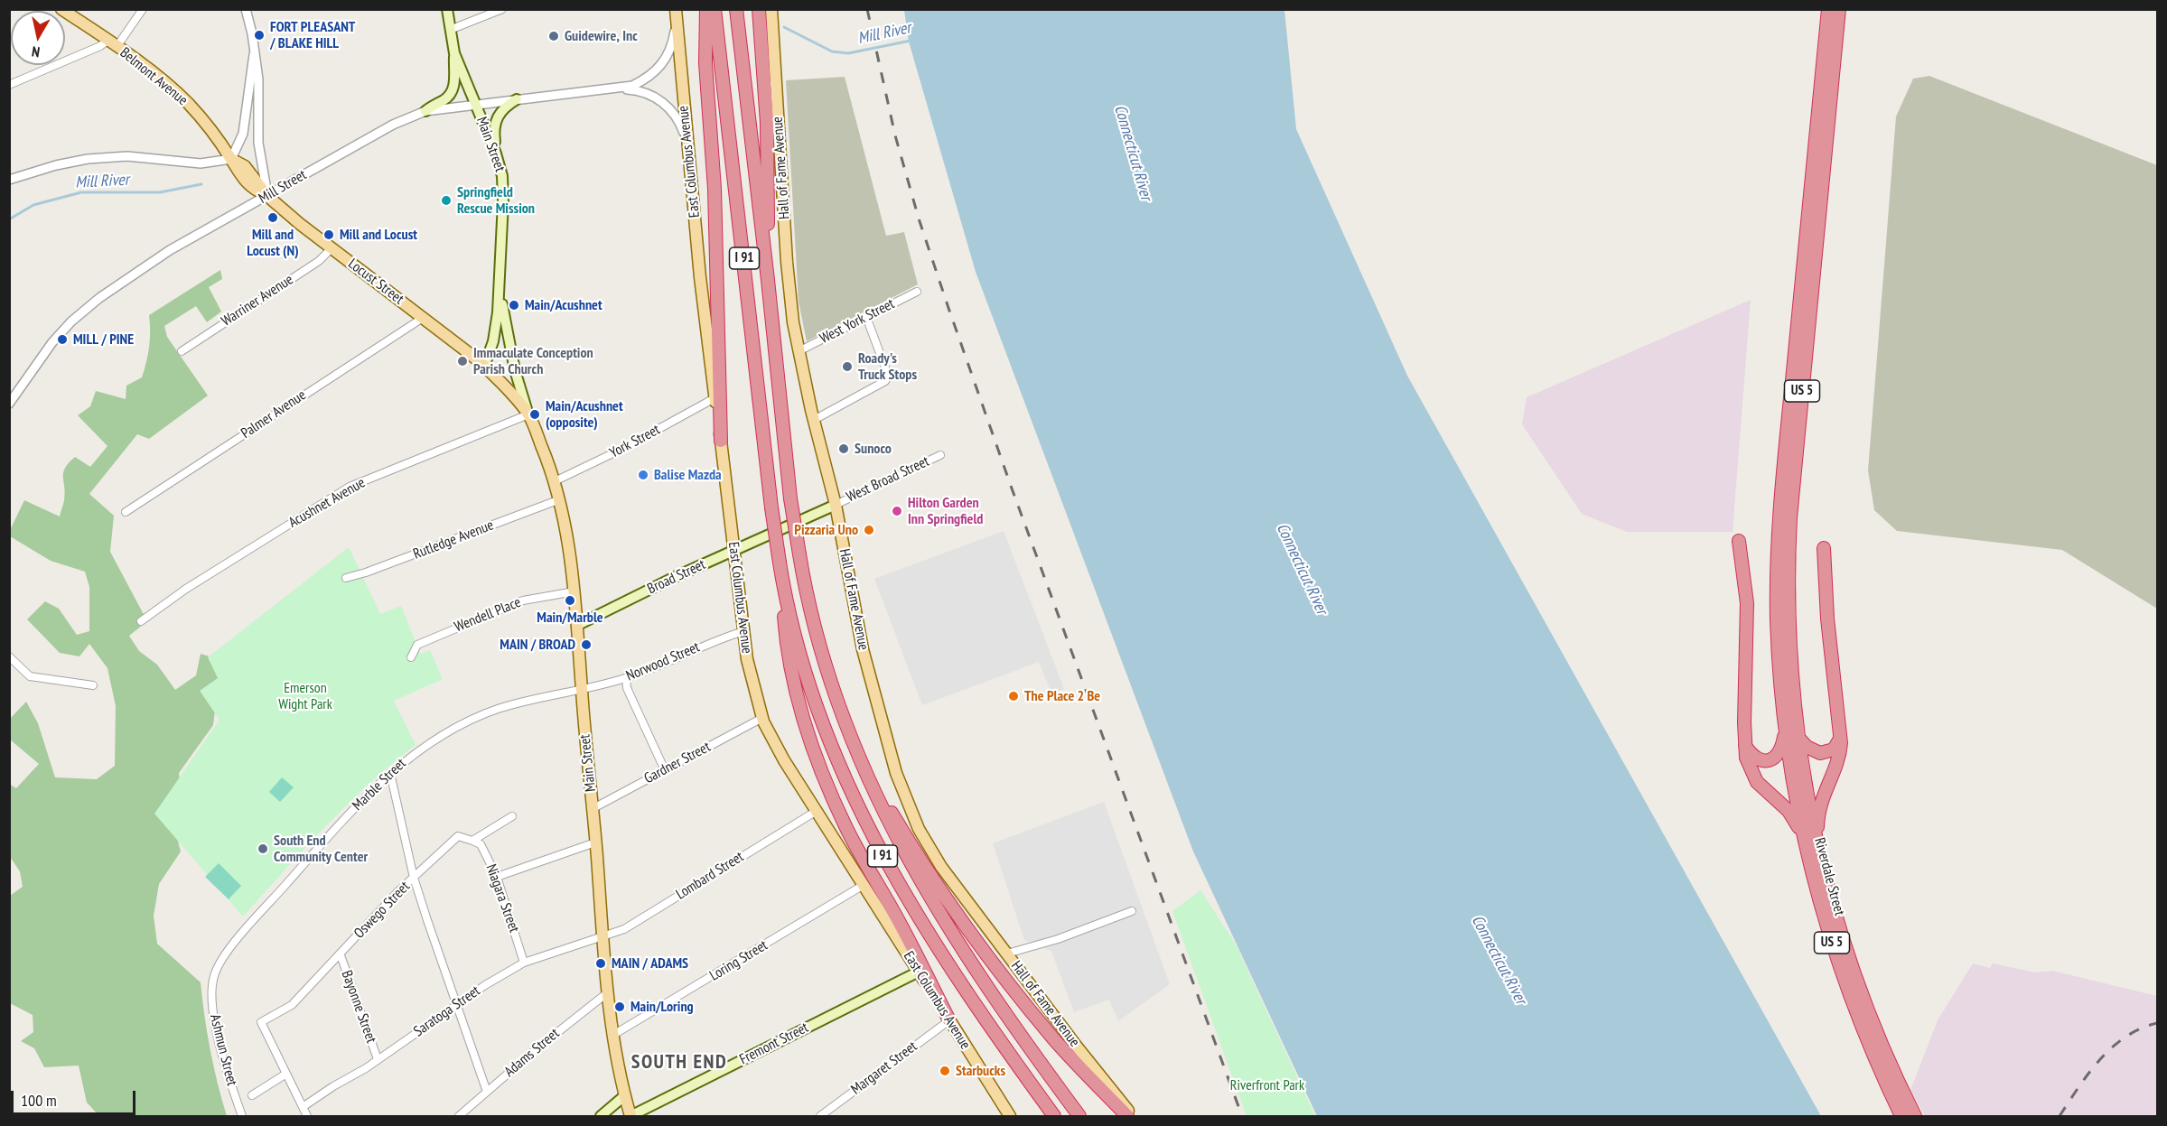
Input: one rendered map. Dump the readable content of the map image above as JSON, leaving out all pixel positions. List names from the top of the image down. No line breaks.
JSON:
{"streets":{"highway":["I 91","US 5","Riverdale Street"],"main road":["Belmont Avenue","Main Street","East Columbus Avenue","Hall of Fame Avenue","Locust Street","Broad Street","Fremont Street"],"street":["Mill Street","Warriner Avenue","West York Street","Palmer Avenue","York Street","West Broad Street","Acushnet Avenue","Rutledge Avenue","Wendell Place","Norwood Street","Gardner Street","Marble Street","Lombard Street","Niagara Street","Oswego Street","Loring Street","Bayonne Street","Saratoga Street","Ashmun Street","Adams Street","Margaret Street"]},"crossings":[["Belmont Avenue","Locust Street"],["Main Street","Mill Street"],["Main Street","Locust Street"],["Main Street","York Street"],["Main Street","Acushnet Avenue"],["Main Street","Rutledge Avenue"],["Main Street","Broad Street"],["Main Street","Wendell Place"],["Main Street","Norwood Street"],["Main Street","Gardner Street"],["Main Street","Marble Street"],["Main Street","Lombard Street"],["Main Street","Loring Street"],["Main Street","Saratoga Street"],["Main Street","Fremont Street"],["Main Street","Adams Street"],["East Columbus Avenue","Mill Street"],["East Columbus Avenue","York Street"],["East Columbus Avenue","Broad Street"],["East Columbus Avenue","Norwood Street"],["East Columbus Avenue","Gardner Street"],["East Columbus Avenue","Lombard Street"],["East Columbus Avenue","Loring Street"],["East Columbus Avenue","Fremont Street"],["East Columbus Avenue","Margaret Street"],["Hall of Fame Avenue","West York Street"],["Hall of Fame Avenue","West Broad Street"],["Hall of Fame Avenue","Broad Street"],["Mill Street","Locust Street"],["Locust Street","Warriner Avenue"],["Locust Street","Palmer Avenue"],["US 5","Riverdale Street"],["West Broad Street","Broad Street"],["Norwood Street","Marble Street"],["Marble Street","Ashmun Street"],["Lombard Street","Saratoga Street"],["Niagara Street","Oswego Street"],["Niagara Street","Saratoga Street"],["Oswego Street","Bayonne Street"],["Bayonne Street","Saratoga Street"]],"districts":["SOUTH END"],"water":["Mill River","Connecticut River"],"parks":["Emerson Wight Park","Riverfront Park"],"places":["FORT PLEASANT / BLAKE HILL","Guidewire, Inc","Springfield Rescue Mission","Mill and Locust (N)","Mill and Locust","Main/Acushnet","MILL / PINE","Immaculate Conception Parish Church","Roady's Truck Stops","Main/Acushnet (opposite)","Sunoco","Balise Mazda","Hilton Garden Inn Springfield","Pizzaria Uno","Main/Marble","MAIN / BROAD","The Place 2 Be","South End Community Center","MAIN / ADAMS","Main/Loring","Starbucks"],"scale_bar":"100 m","north":"bottom"}
